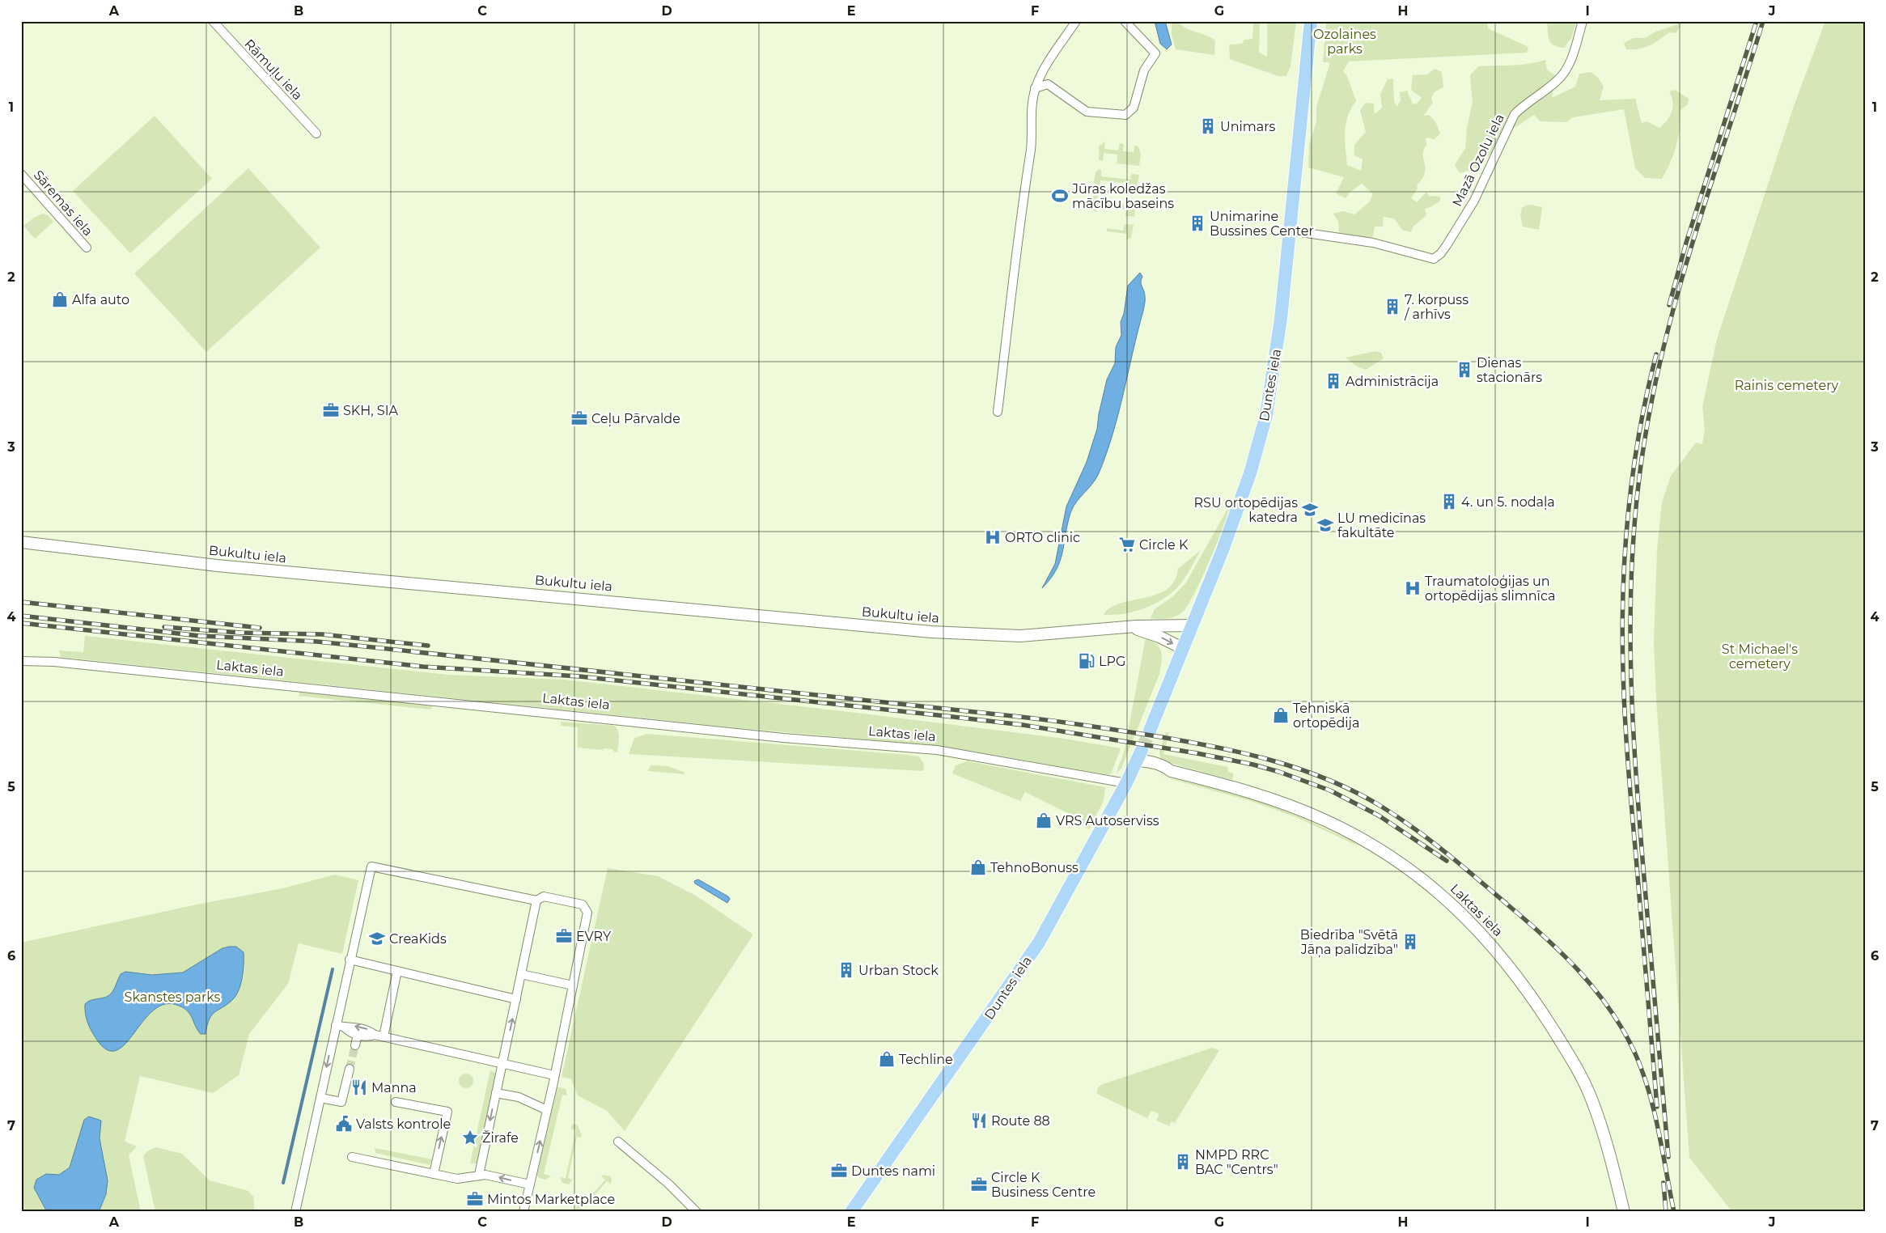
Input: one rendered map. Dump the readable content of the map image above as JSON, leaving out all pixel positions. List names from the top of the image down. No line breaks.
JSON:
{"streets":{"main road":["Duntes iela"],"street":["Rāmuļu iela","Mazā Ozolu iela","Sāremas iela","Bukultu iela","Laktas iela"]},"crossings":[["Mazā Ozolu iela","Duntes iela"],["Duntes iela","Bukultu iela"],["Duntes iela","Laktas iela"]],"parks":["Ozolaines parks","Rainis cemetery","St Michael's cemetery","Skanstes parks"],"places":{"building":["Unimars","Unimarine Bussines Center","7. korpuss / arhīvs","Dienas stacionārs","Administrācija","4. un 5. nodaļa","Biedrība \"Svētā Jāņa palīdzība\"","Urban Stock","NMPD RRC BAC \"Centrs\""],"sports":["Jūras koledžas mācību baseins"],"shop":["Alfa auto","Tehniskā ortopēdija","VRS Autoserviss","TehnoBonuss","Techline"],"office":["SKH, SIA","Ceļu Pārvalde","EVRY","Duntes nami","Circle K Business Centre","Mintos Marketplace"],"school or university":["RSU ortopēdijas katedra","LU medicīnas fakultāte","CreaKids"],"hospital":["ORTO clinic","Traumatoloģijas un ortopēdijas slimnīca"],"supermarket":["Circle K"],"fuel station":["LPG"],"restaurant":["Manna","Route 88"],"public building":["Valsts kontrole"],"place":["Žirafe"]},"grid":{"columns":["A","B","C","D","E","F","G","H","I","J"],"rows":["1","2","3","4","5","6","7"]}}
